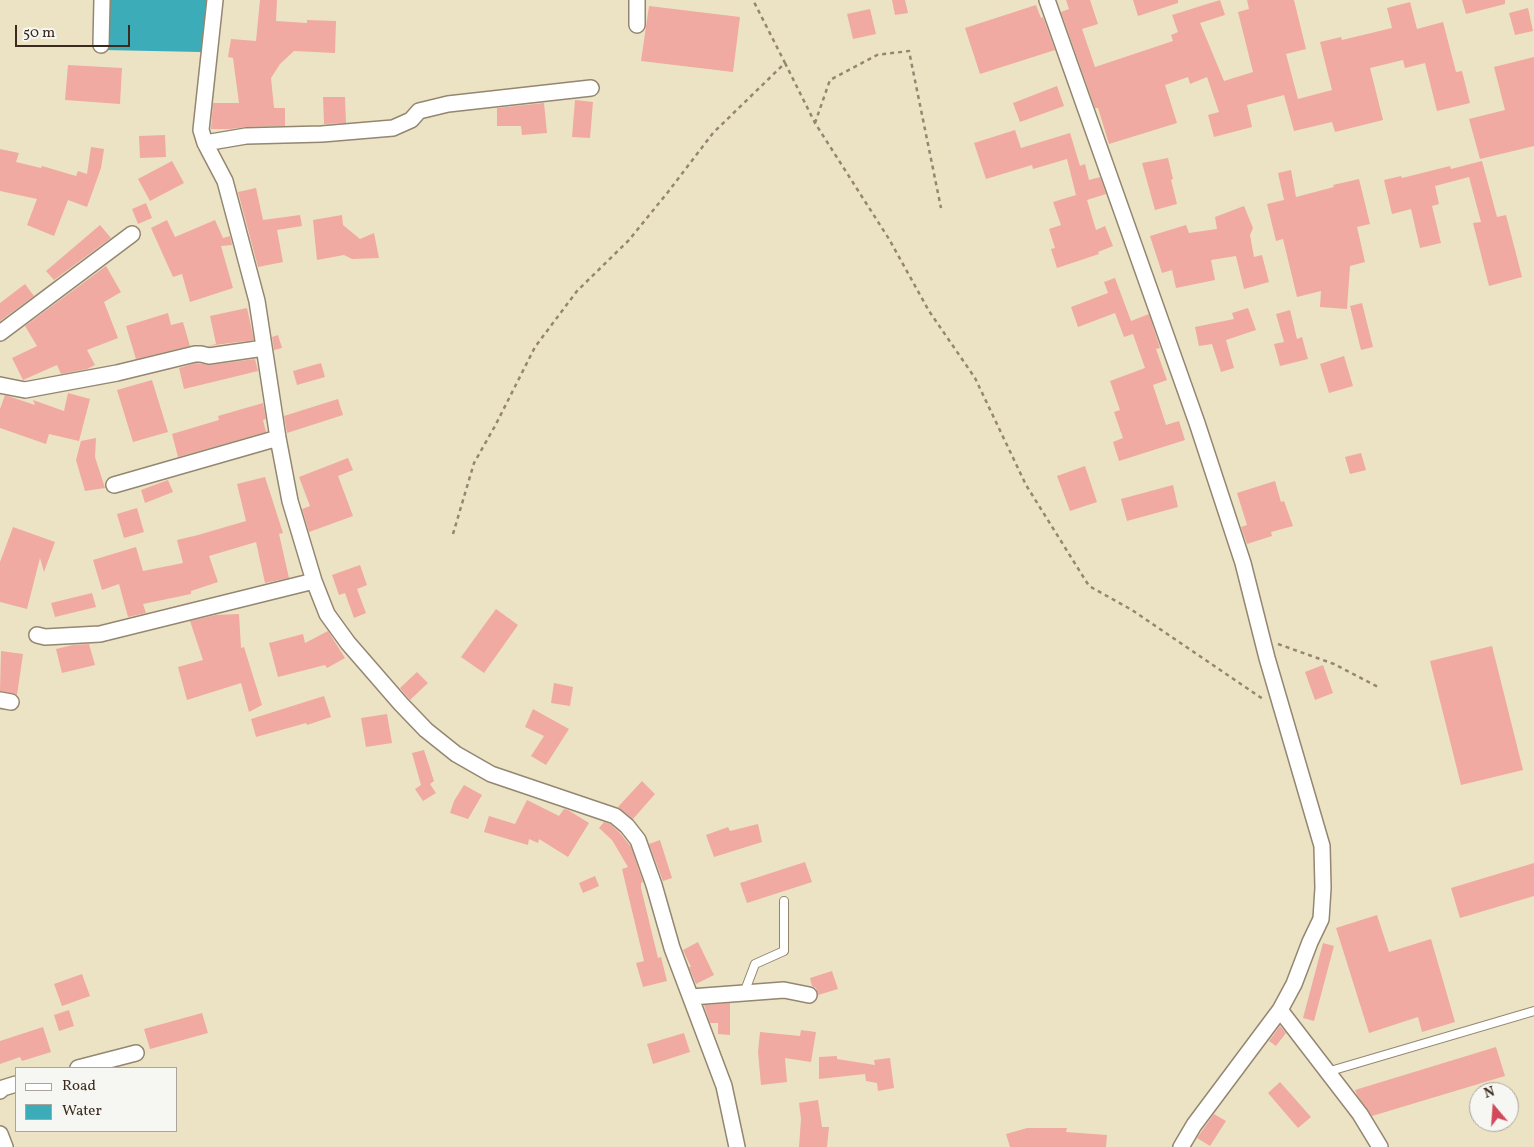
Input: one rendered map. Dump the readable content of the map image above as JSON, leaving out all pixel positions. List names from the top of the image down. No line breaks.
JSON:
{"legend":["Road","Water"],"scale_bar":"50 m","north":"top"}
